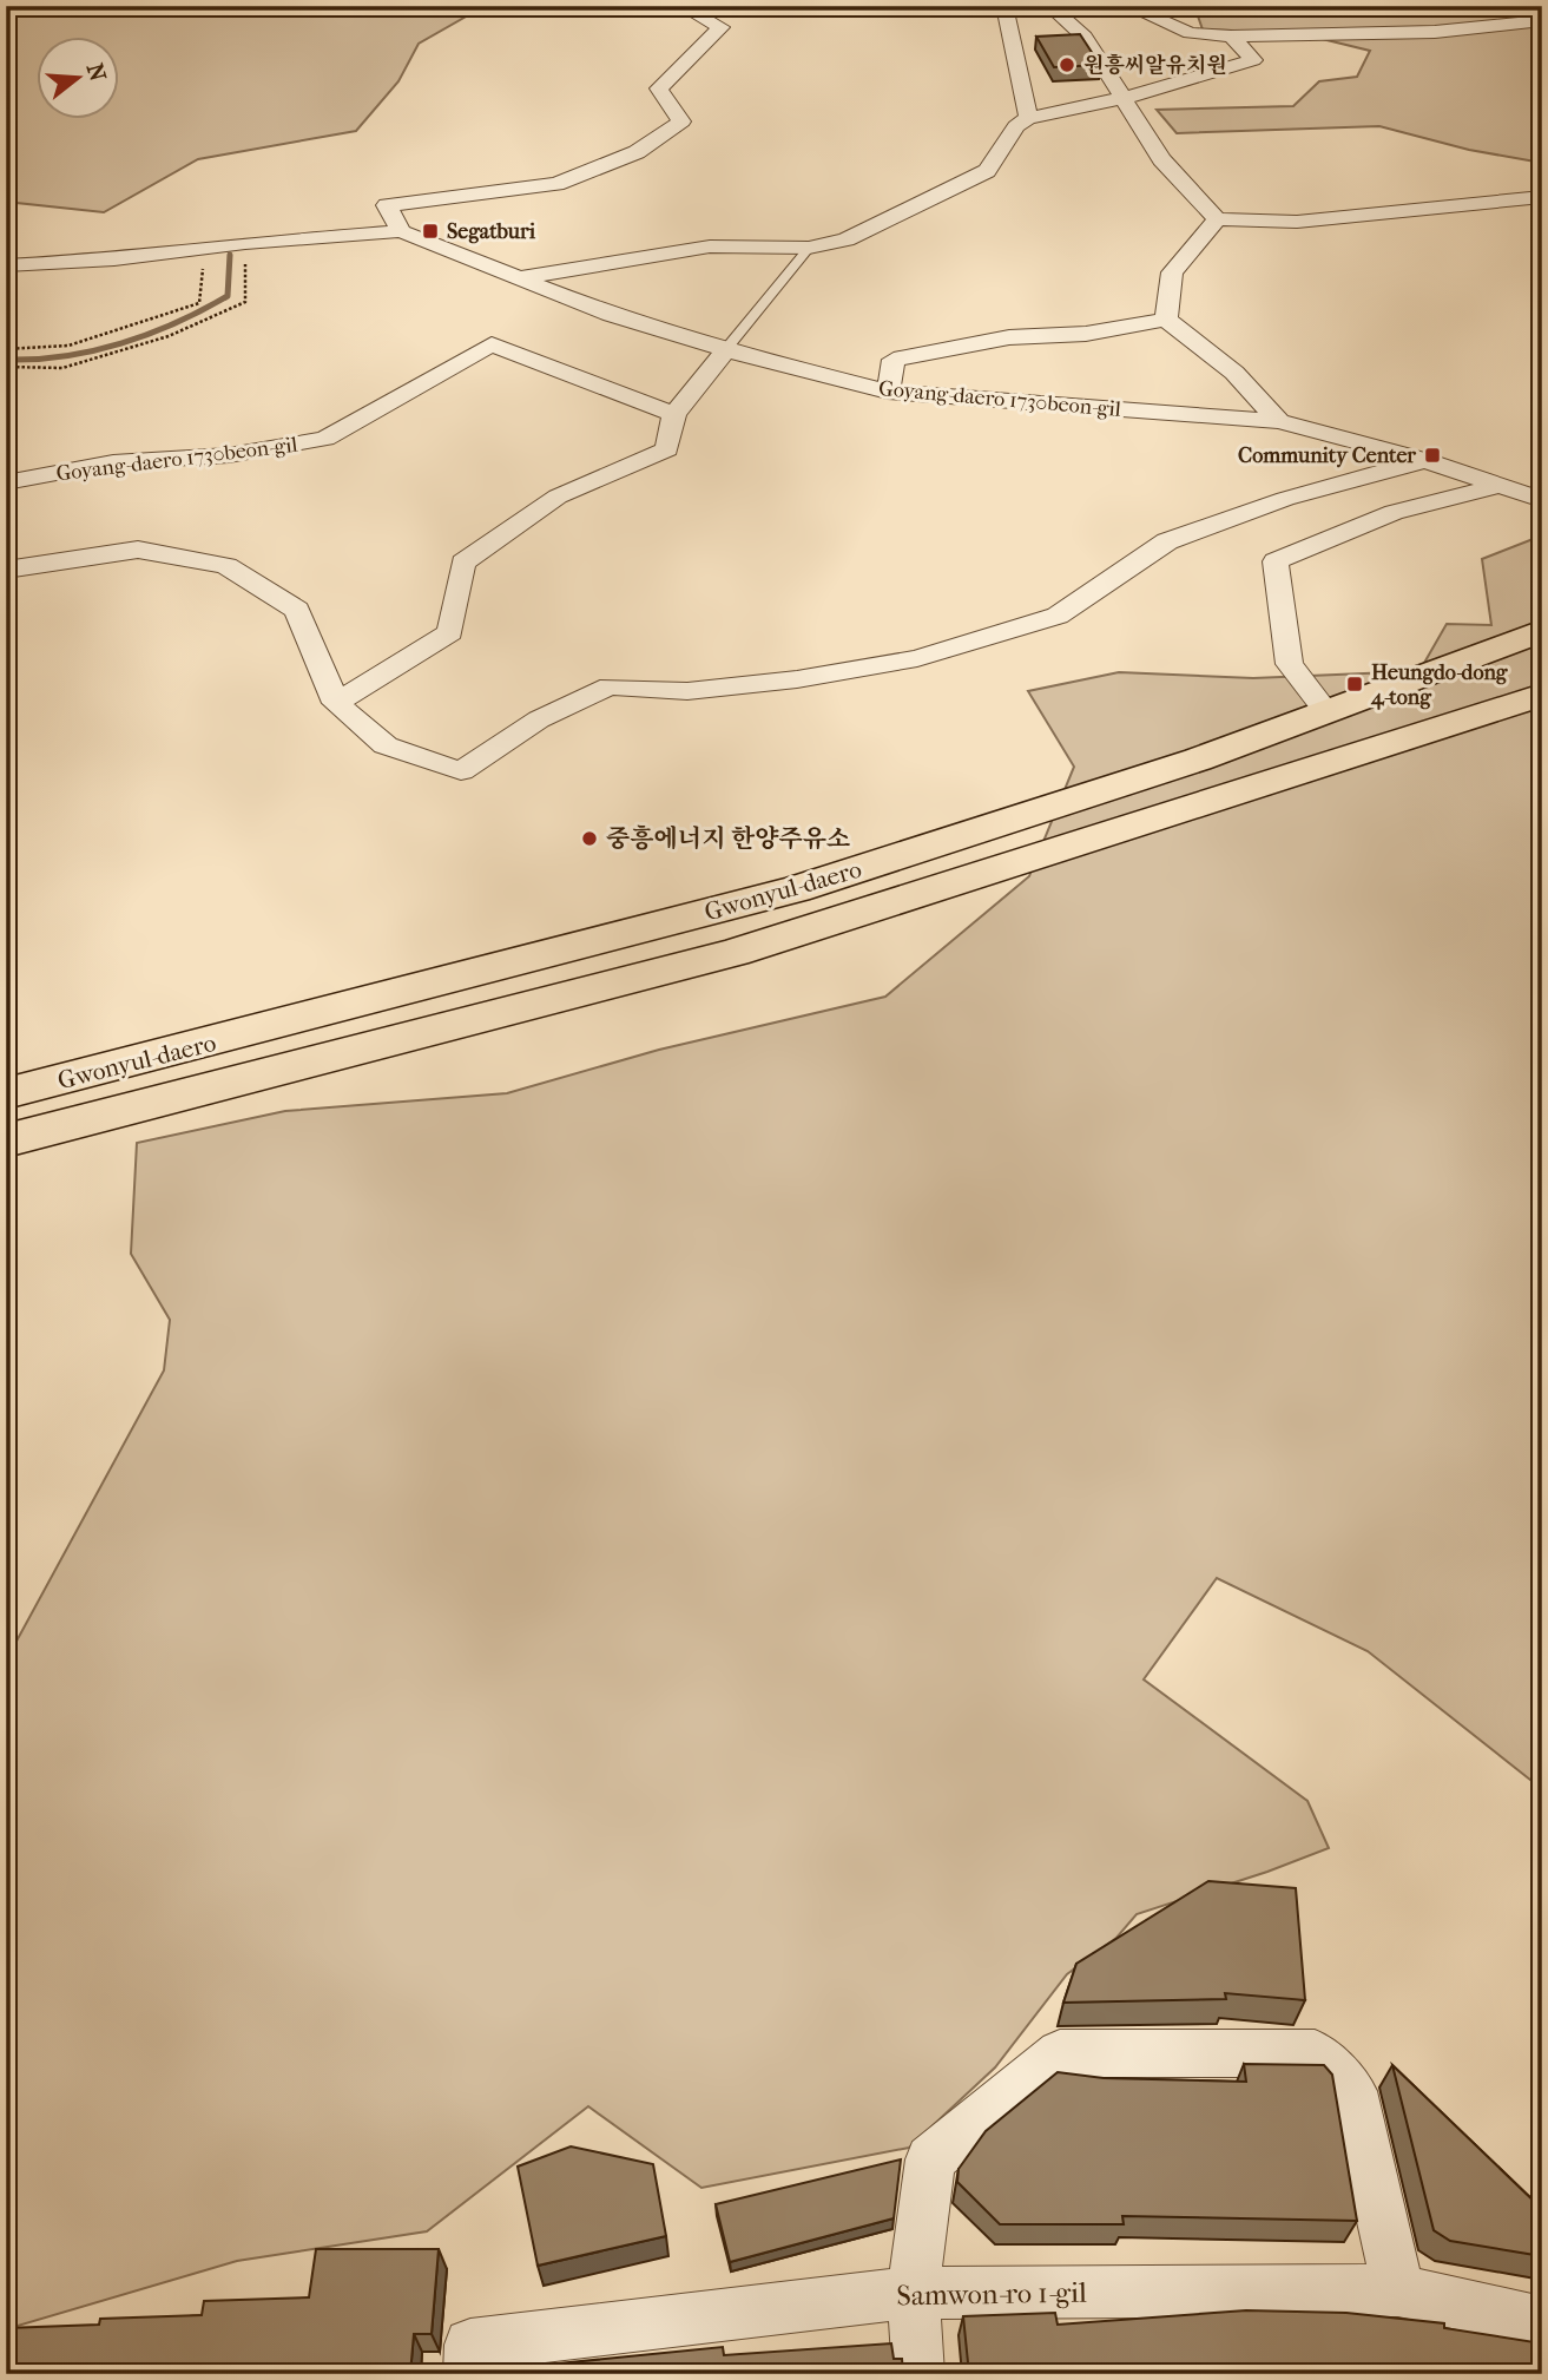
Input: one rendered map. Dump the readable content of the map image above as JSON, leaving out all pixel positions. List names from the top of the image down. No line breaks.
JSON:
{"streets":{"main road":["Gwonyul-daero"],"street":["Goyang-daero 1730beon-gil","Samwon-ro 1-gil"]},"places":{"other":["원흥씨알유치원","중흥에너지 한양주유소"],"transit":["Segatburi","Community Center","Heungdo-dong 4-tong"]},"north":"right"}
